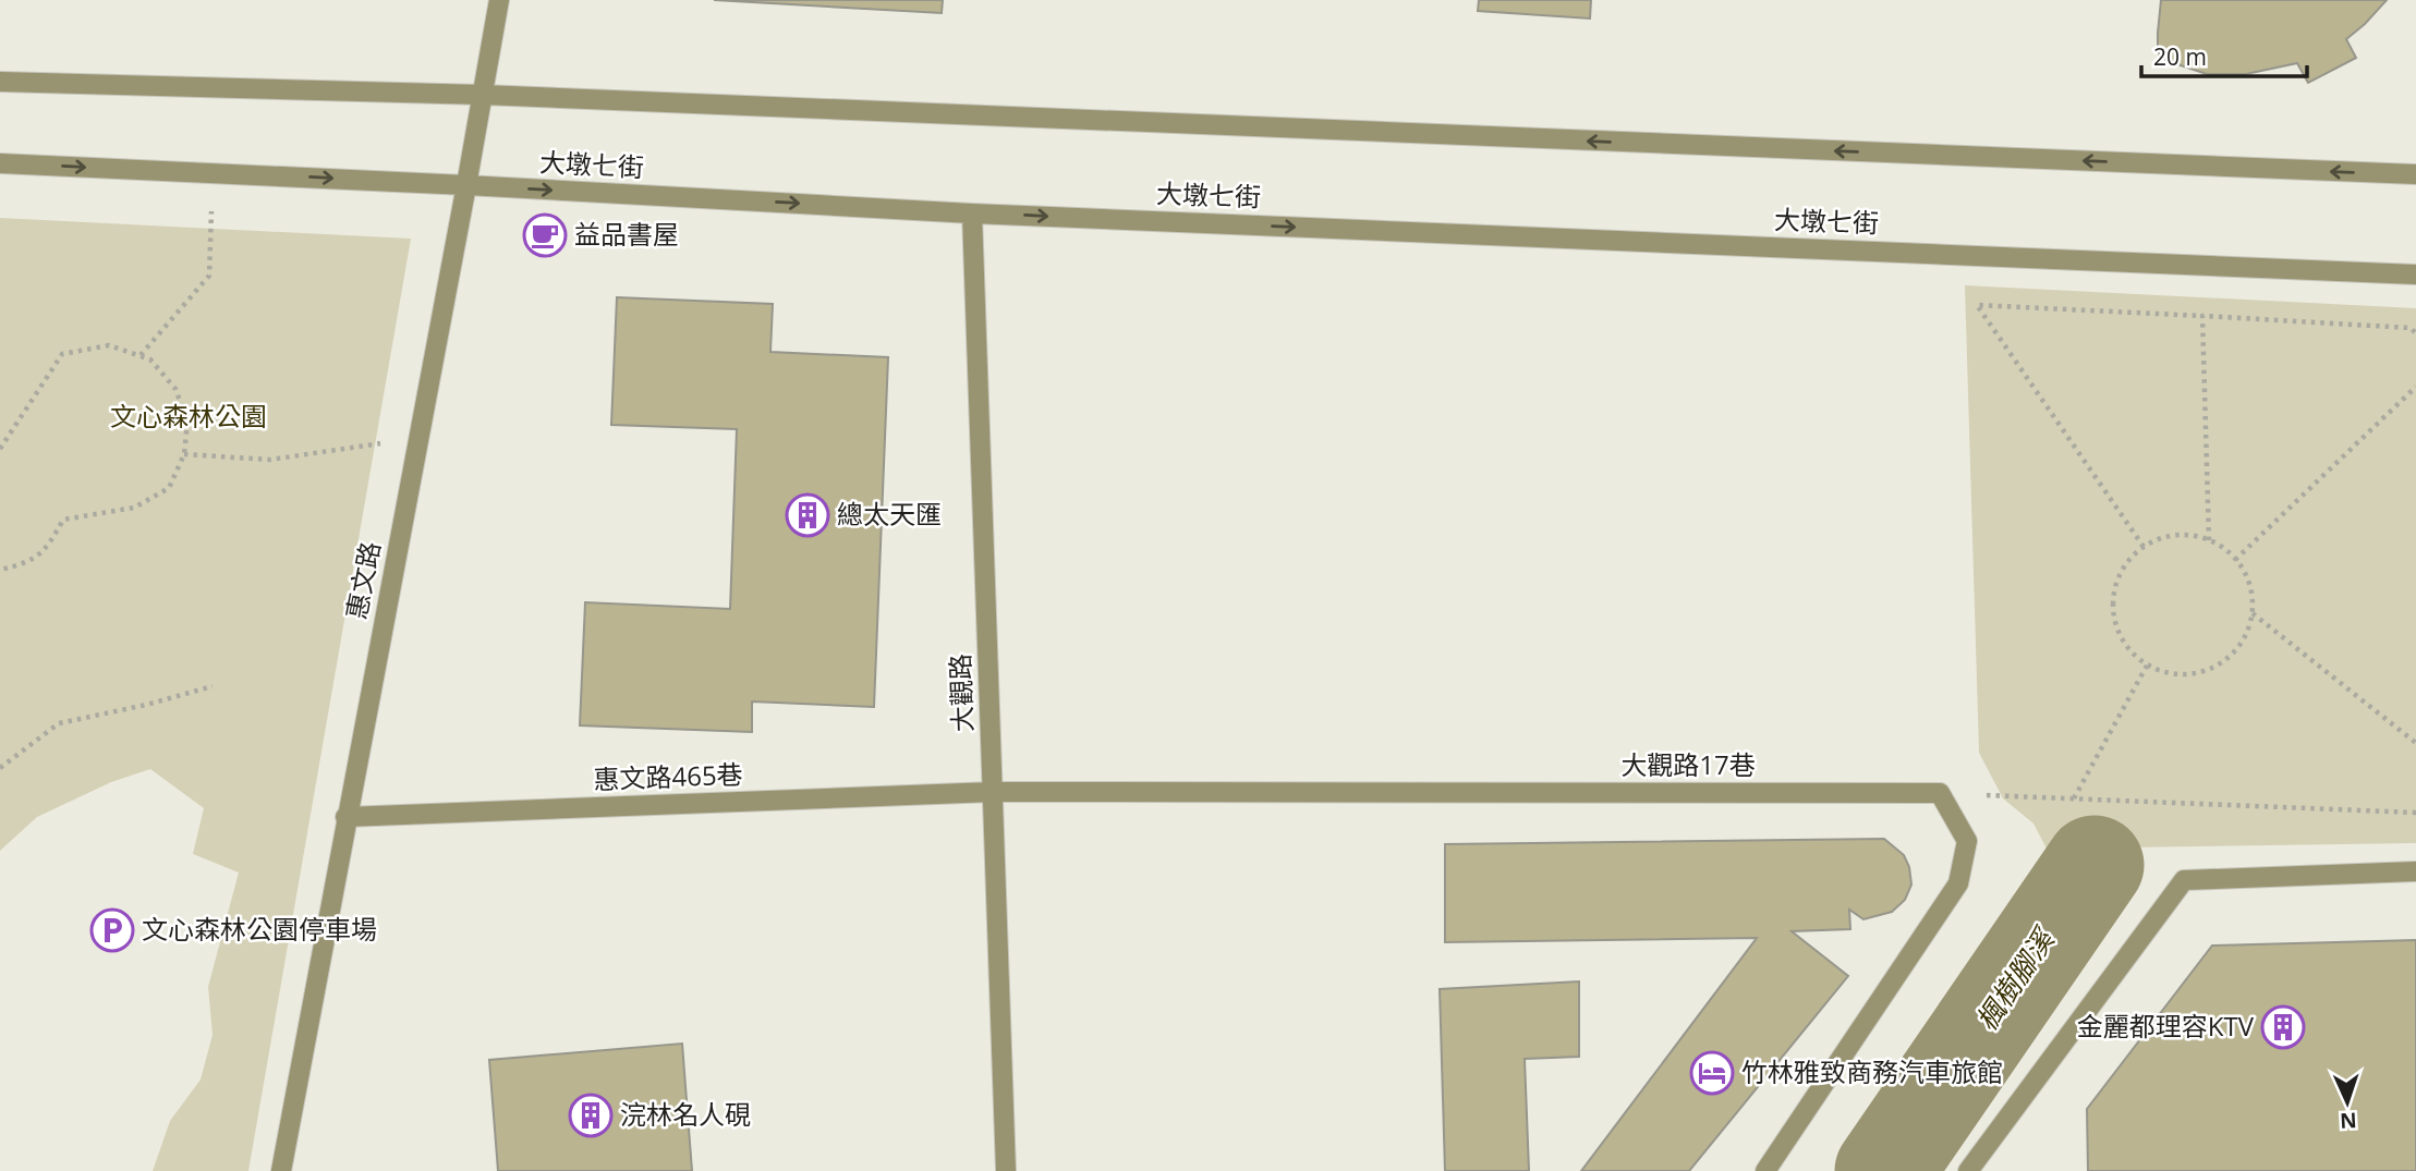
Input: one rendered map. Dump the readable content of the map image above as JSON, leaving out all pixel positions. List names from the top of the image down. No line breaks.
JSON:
{"streets":{"street":["大墩七街","惠文路","大觀路","大觀路17巷","惠文路465巷"]},"crossings":[["大墩七街","惠文路"],["大墩七街","大觀路"],["惠文路","惠文路465巷"],["大觀路","大觀路17巷"],["大觀路","惠文路465巷"],["大觀路17巷","惠文路465巷"]],"water":["楓樹腳溪"],"parks":["文心森林公園"],"places":{"cafe":["益品書屋"],"building":["總太天匯","金麗都理容KTV","浣林名人硯"],"parking":["文心森林公園停車場"],"hotel":["竹林雅致商務汽車旅館"]},"scale_bar":"20 m","north":"bottom"}
